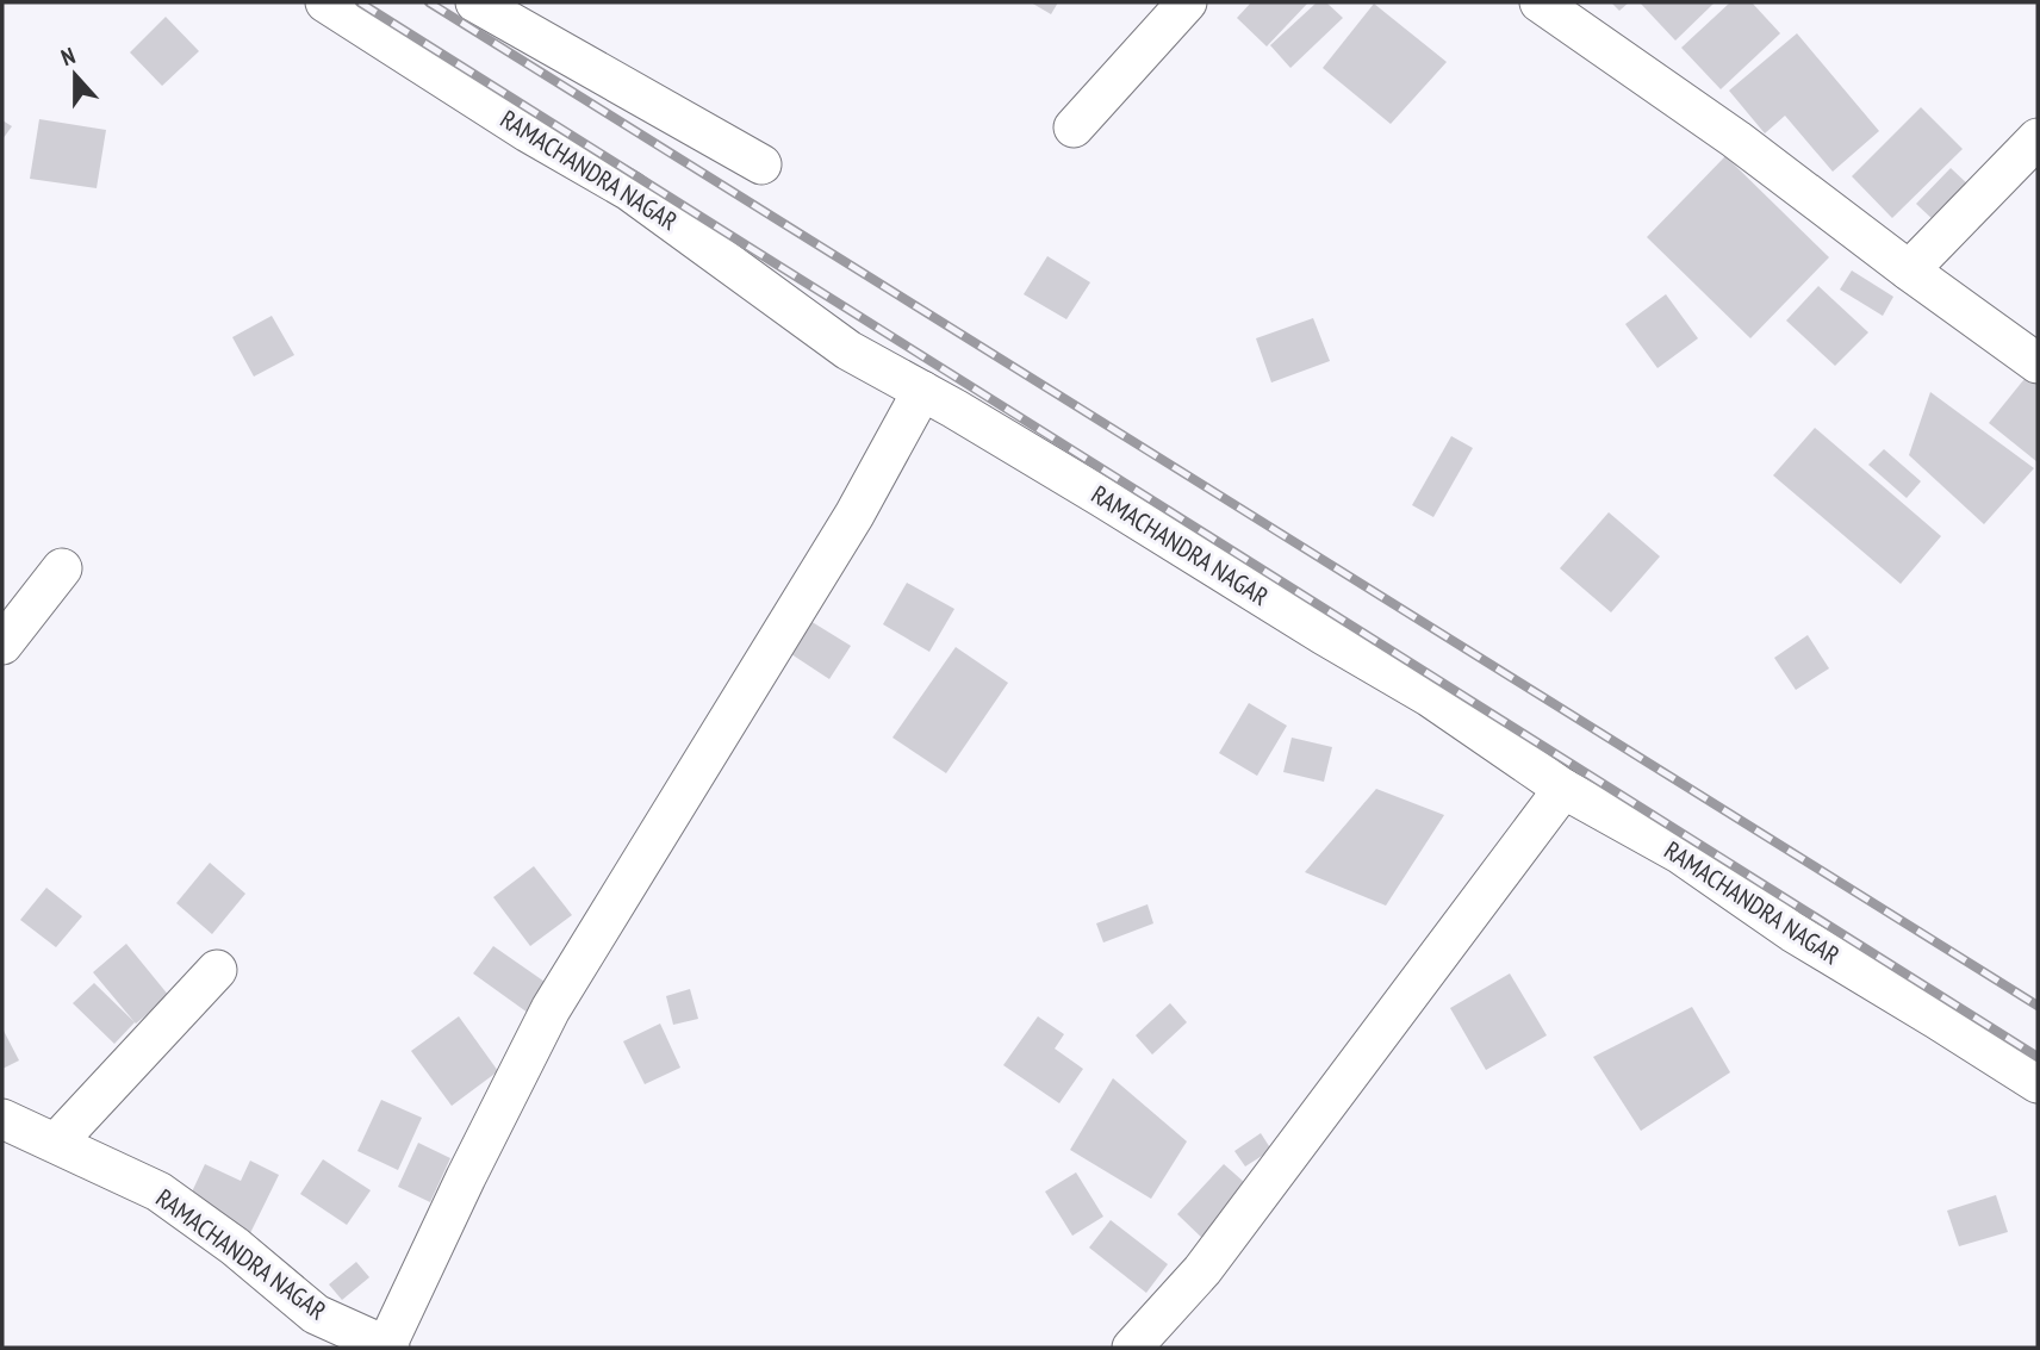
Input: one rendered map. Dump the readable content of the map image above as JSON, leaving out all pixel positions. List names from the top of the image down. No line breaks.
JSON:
{"streets":{"street":["RAMACHANDRA NAGAR"]},"north":"top"}
